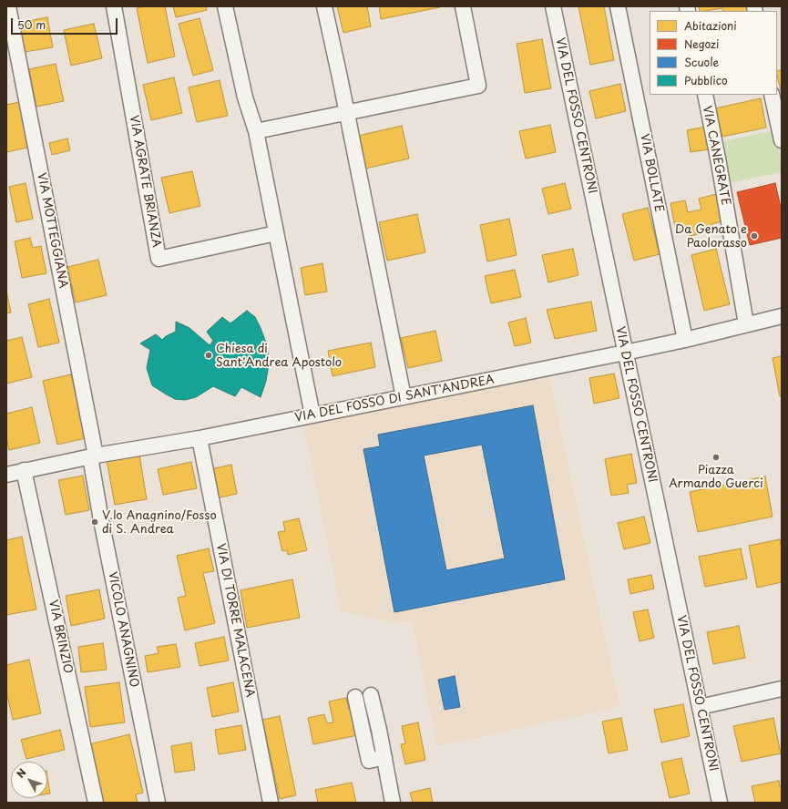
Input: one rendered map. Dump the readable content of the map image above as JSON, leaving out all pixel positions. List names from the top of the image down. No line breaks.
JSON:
{"streets":{"street":["VIA DEL FOSSO CENTRONI","VIA CANEGRATE","VIA BOLLATE","VIA AGRATE BRIANZA","VIA MOTTEGGIANA","VIA DEL FOSSO DI SANT'ANDREA","VIA DI TORRE MALACENA","VICOLO ANAGNINO","VIA BRINZIO"]},"crossings":[["VIA DEL FOSSO CENTRONI","VIA DEL FOSSO DI SANT'ANDREA"],["VIA CANEGRATE","VIA DEL FOSSO DI SANT'ANDREA"],["VIA BOLLATE","VIA DEL FOSSO DI SANT'ANDREA"],["VIA MOTTEGGIANA","VIA DEL FOSSO DI SANT'ANDREA"],["VIA MOTTEGGIANA","VICOLO ANAGNINO"],["VIA DEL FOSSO DI SANT'ANDREA","VIA DI TORRE MALACENA"],["VIA DEL FOSSO DI SANT'ANDREA","VICOLO ANAGNINO"],["VIA DEL FOSSO DI SANT'ANDREA","VIA BRINZIO"]],"places":["Da Genato e Paolorasso","Chiesa di Sant'Andrea Apostolo","Piazza Armando Guerci","V.lo Anagnino/Fosso di S. Andrea"],"legend":["Abitazioni","Negozi","Scuole","Pubblico"],"scale_bar":"50 m","north":"top left"}
